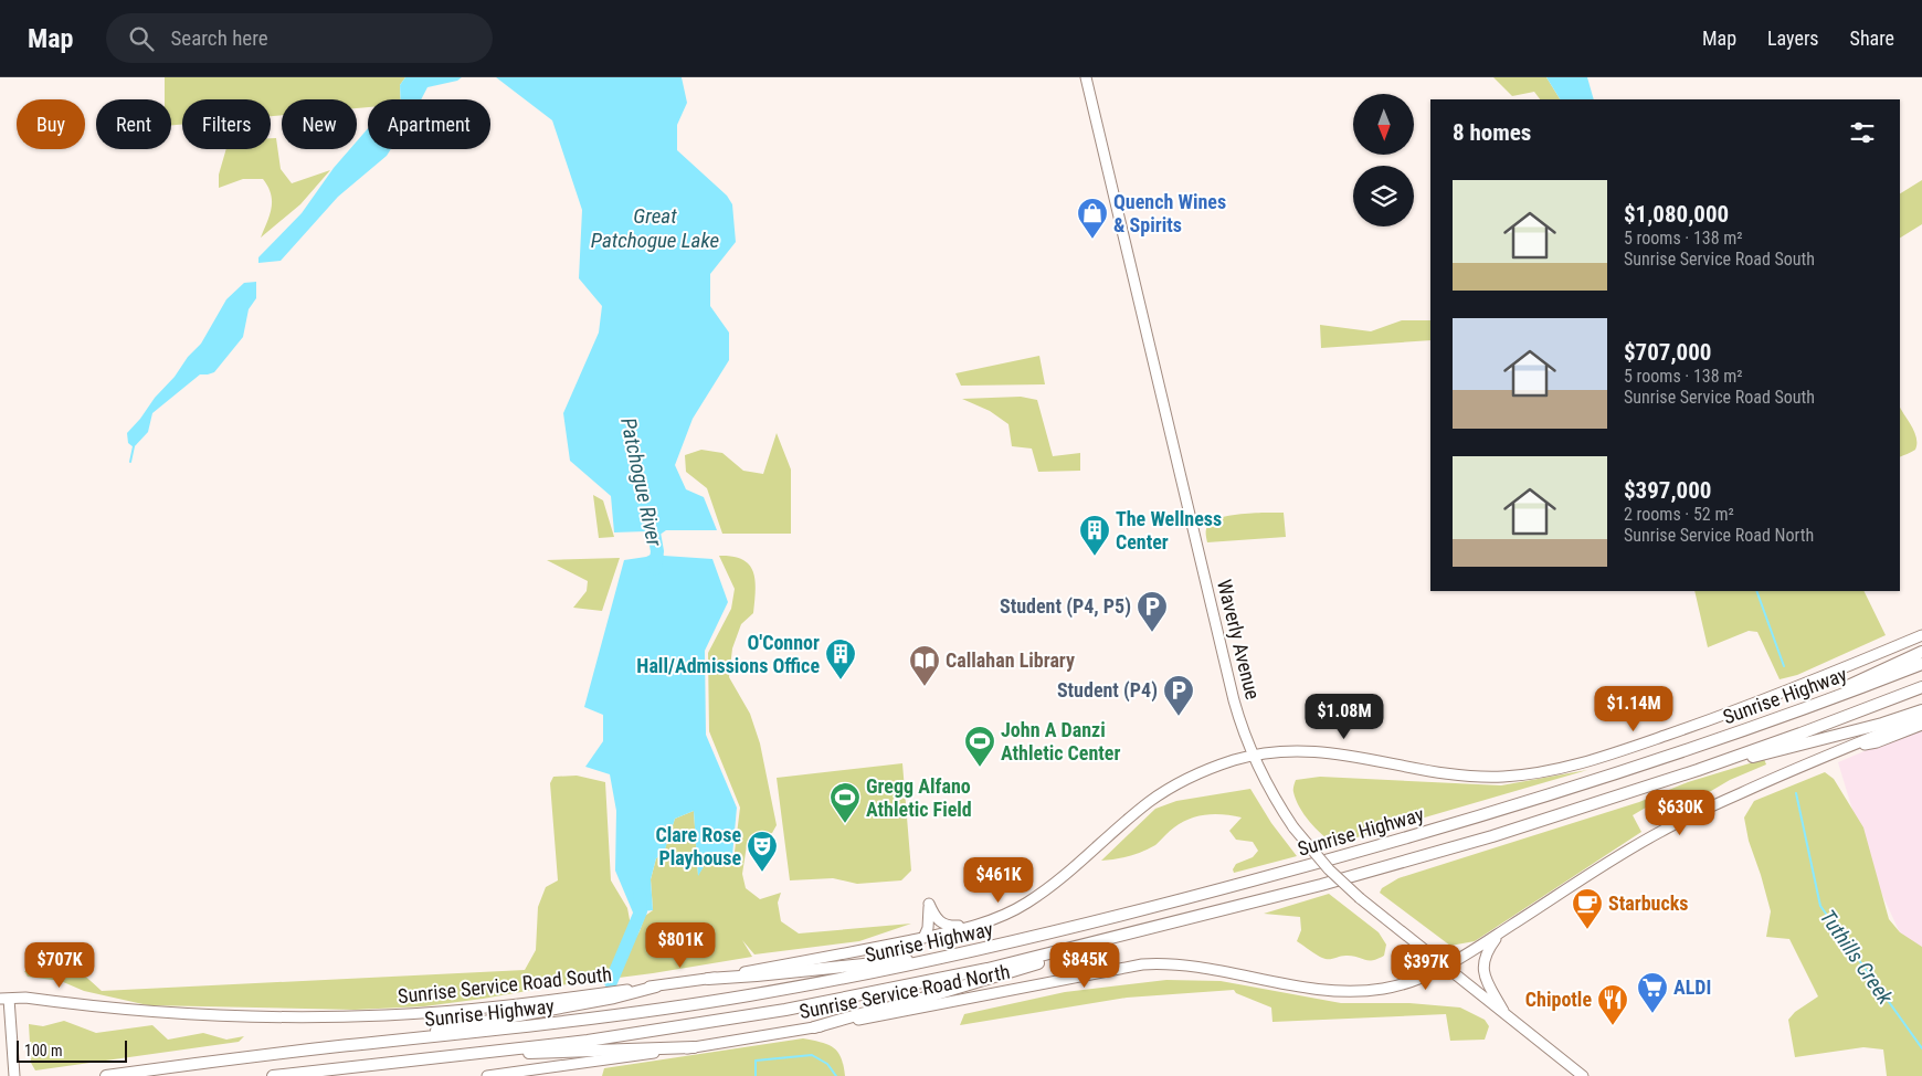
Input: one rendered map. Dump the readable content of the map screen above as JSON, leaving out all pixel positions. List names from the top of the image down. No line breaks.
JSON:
{"streets":{"highway":["Sunrise Highway"],"main road":["Waverly Avenue","Sunrise Service Road South","Sunrise Service Road North"]},"crossings":[["Waverly Avenue","Sunrise Service Road South"],["Waverly Avenue","Sunrise Service Road North"]],"water":["Great Patchogue Lake","Patchogue River","Tuthills Creek"],"places":{"shop":["Quench Wines & Spirits"],"building":["The Wellness Center","O'Connor Hall/Admissions Office"],"parking":["Student (P4, P5)","Student (P4)"],"library":["Callahan Library"],"sports":["John A Danzi Athletic Center","Gregg Alfano Athletic Field"],"theatre":["Clare Rose Playhouse"],"cafe":["Starbucks"],"supermarket":["ALDI"],"restaurant":["Chipotle"]},"scale_bar":"100 m","north":"bottom","page":{"header":"Map","search":"Search here","nav":["Map","Layers","Share"],"chip":["Buy","Rent","Filters","New","Apartment"],"heading":"8 homes","list":[{"name":"$1,080,000","note":"5 rooms · 138 m² · Sunrise Service Road South"},{"name":"$707,000","note":"5 rooms · 138 m² · Sunrise Service Road South"},{"name":"$397,000","note":"2 rooms · 52 m² · Sunrise Service Road North"}],"price":["$1.14M","$1.08M","$630K","$461K","$801K","$707K","$845K","$397K"],"scale":"100 m"}}
